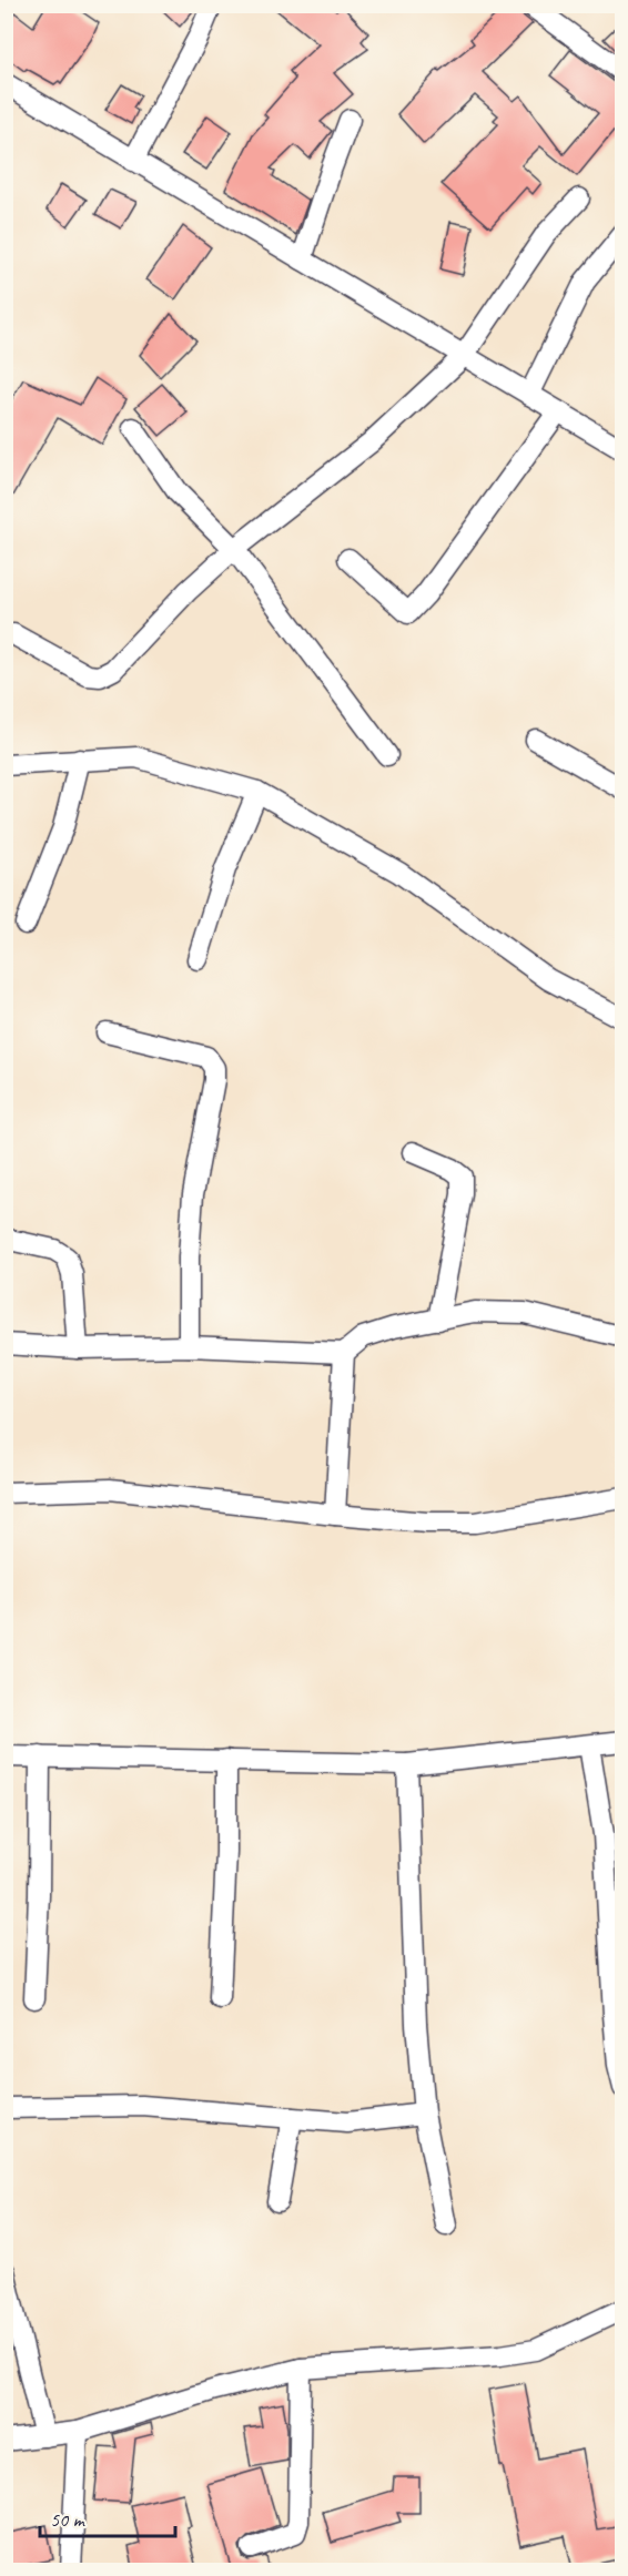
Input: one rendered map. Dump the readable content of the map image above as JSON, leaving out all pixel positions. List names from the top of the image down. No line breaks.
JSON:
{"scale_bar":"50 m"}
